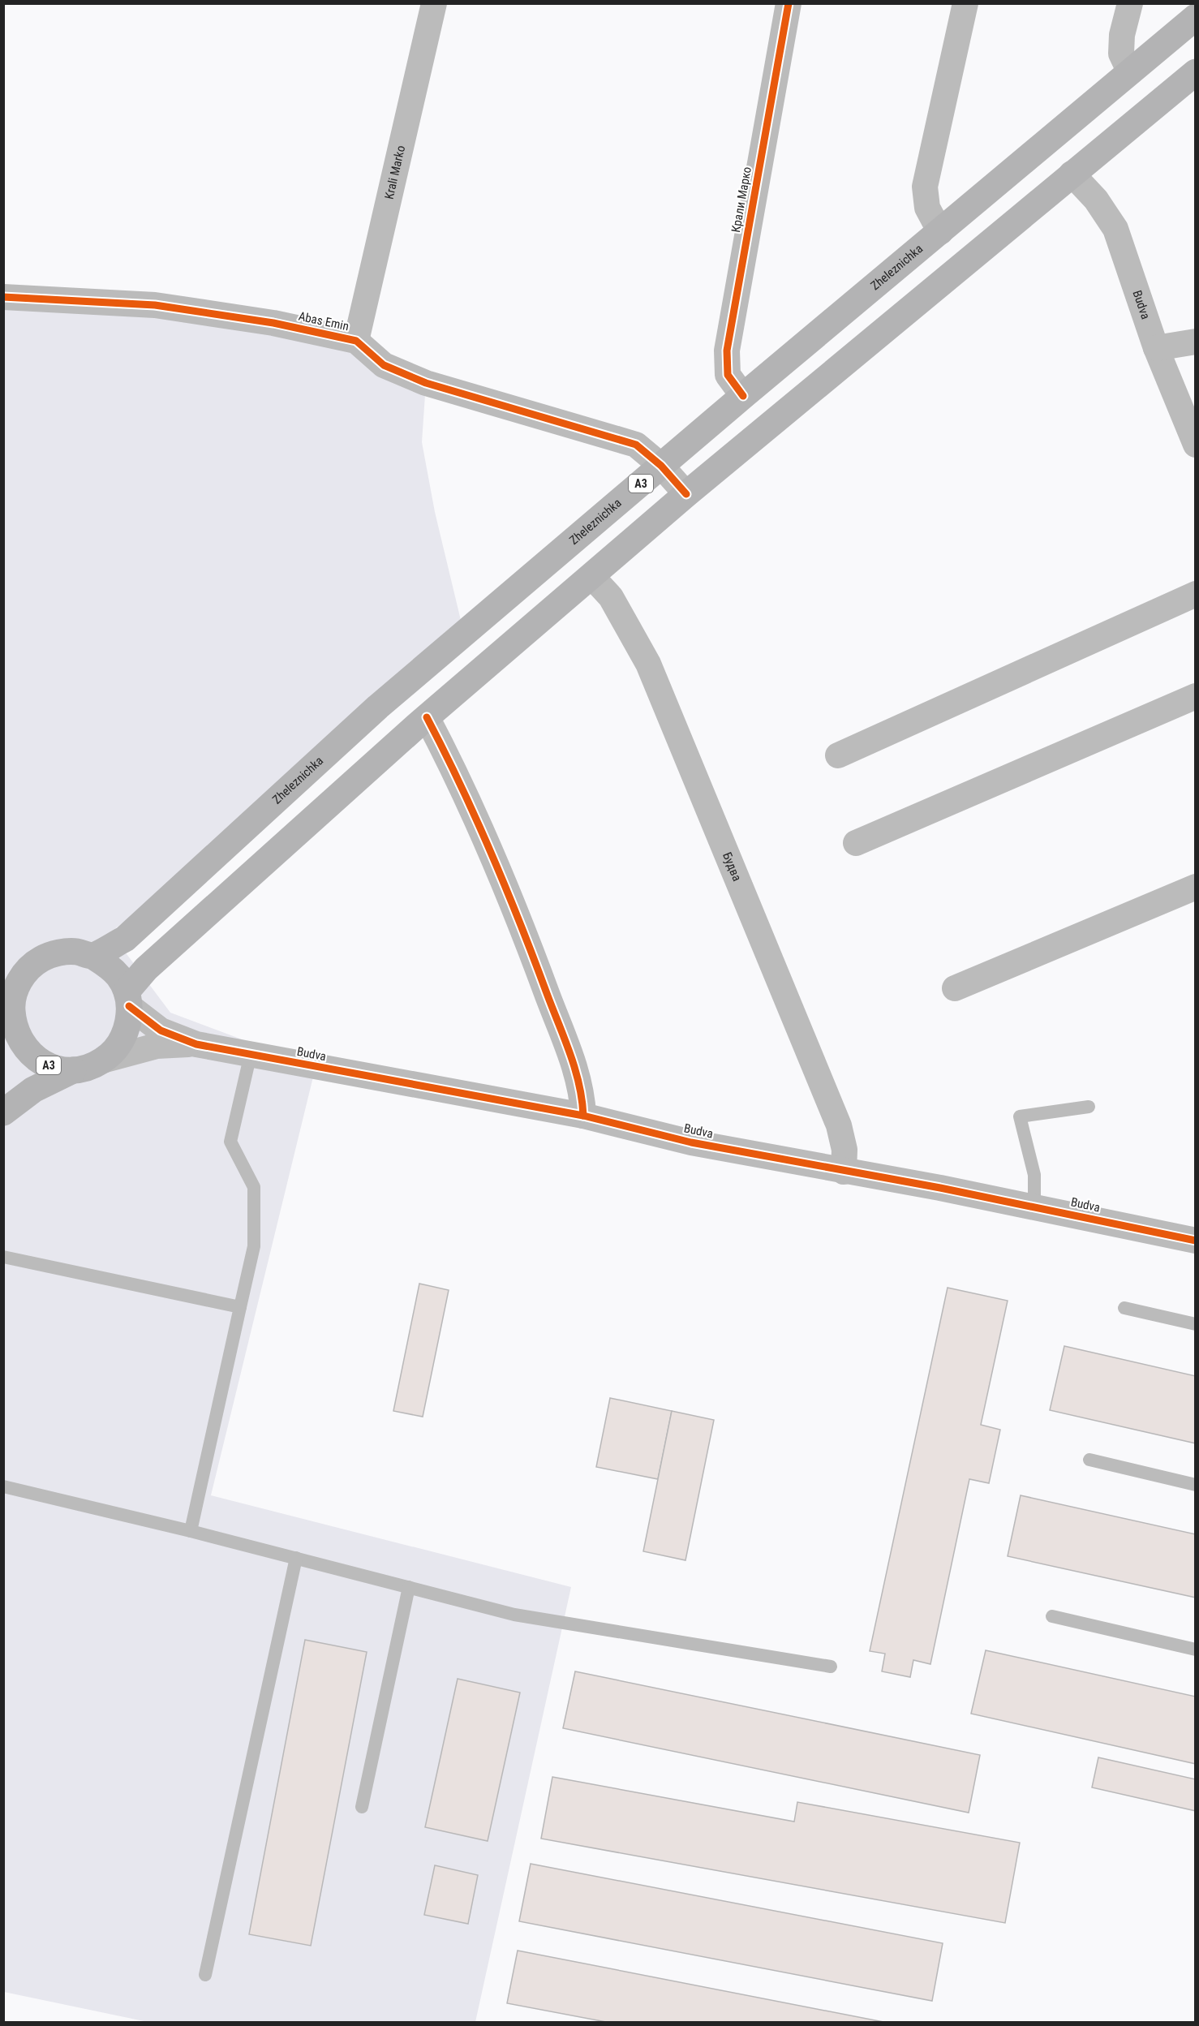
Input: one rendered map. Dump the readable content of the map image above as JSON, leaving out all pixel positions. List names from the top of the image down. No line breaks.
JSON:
{"streets":{"main road":["Zheleznichka","A3"],"street":["Krali Marko","Крали Марко","Budva","Abas Emin","Будва"]},"crossings":[["Krali Marko","Abas Emin"],["Крали Марко","Zheleznichka"],["Zheleznichka","Abas Emin"],["Zheleznichka","A3"],["Budva","Будва"]]}
